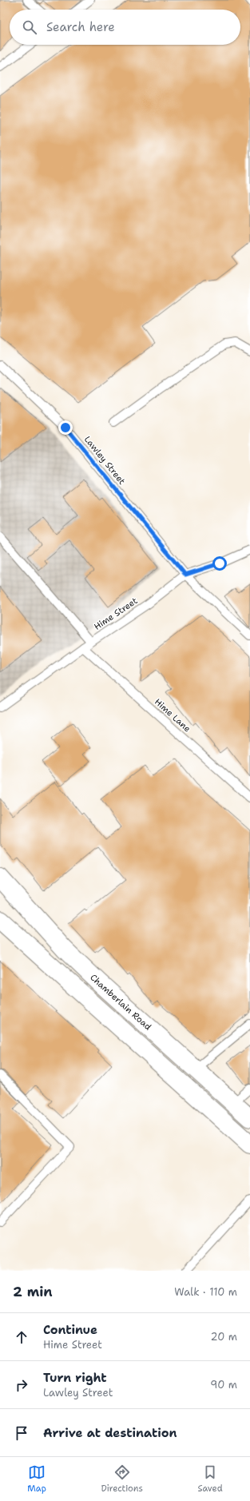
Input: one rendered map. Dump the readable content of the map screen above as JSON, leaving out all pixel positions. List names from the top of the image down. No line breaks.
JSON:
{"streets":{"street":["Chamberlain Road"],"lane":["Lawley Street","Hime Street","Hime Lane"]},"crossings":[["Lawley Street","Hime Street"],["Hime Street","Hime Lane"]],"page":{"search":"Search here","heading":["2 min","Walk · 110 m"],"list":[["Continue","Hime Street","20 m"],["Turn right","Lawley Street","90 m"],"Arrive at destination"],"nav":["Map","Directions","Saved"]}}
